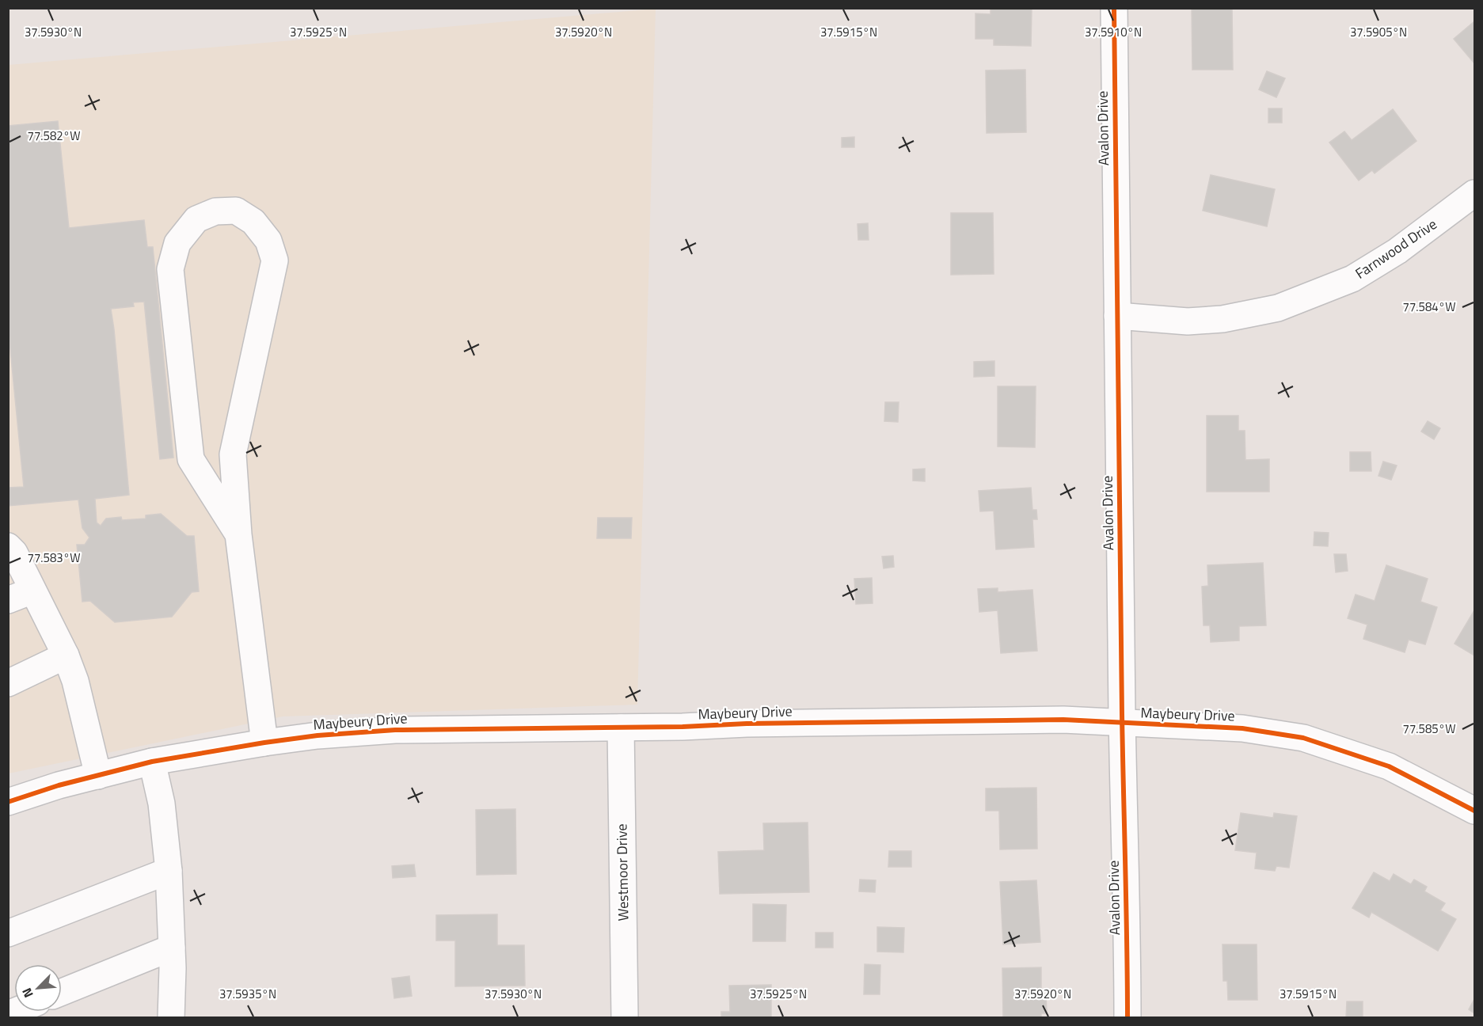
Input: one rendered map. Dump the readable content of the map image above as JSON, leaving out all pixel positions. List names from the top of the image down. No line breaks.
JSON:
{"streets":{"street":["Avalon Drive","Farnwood Drive","Maybeury Drive","Westmoor Drive"]},"crossings":[["Avalon Drive","Farnwood Drive"],["Avalon Drive","Maybeury Drive"],["Maybeury Drive","Westmoor Drive"]],"north":"bottom left","coordinates":["37.5910°N","37.5905°N","37.5930°N","37.5925°N","37.5920°N","37.5915°N","77.582°W","77.584°W","77.583°W","77.585°W","37.5935°N"]}
